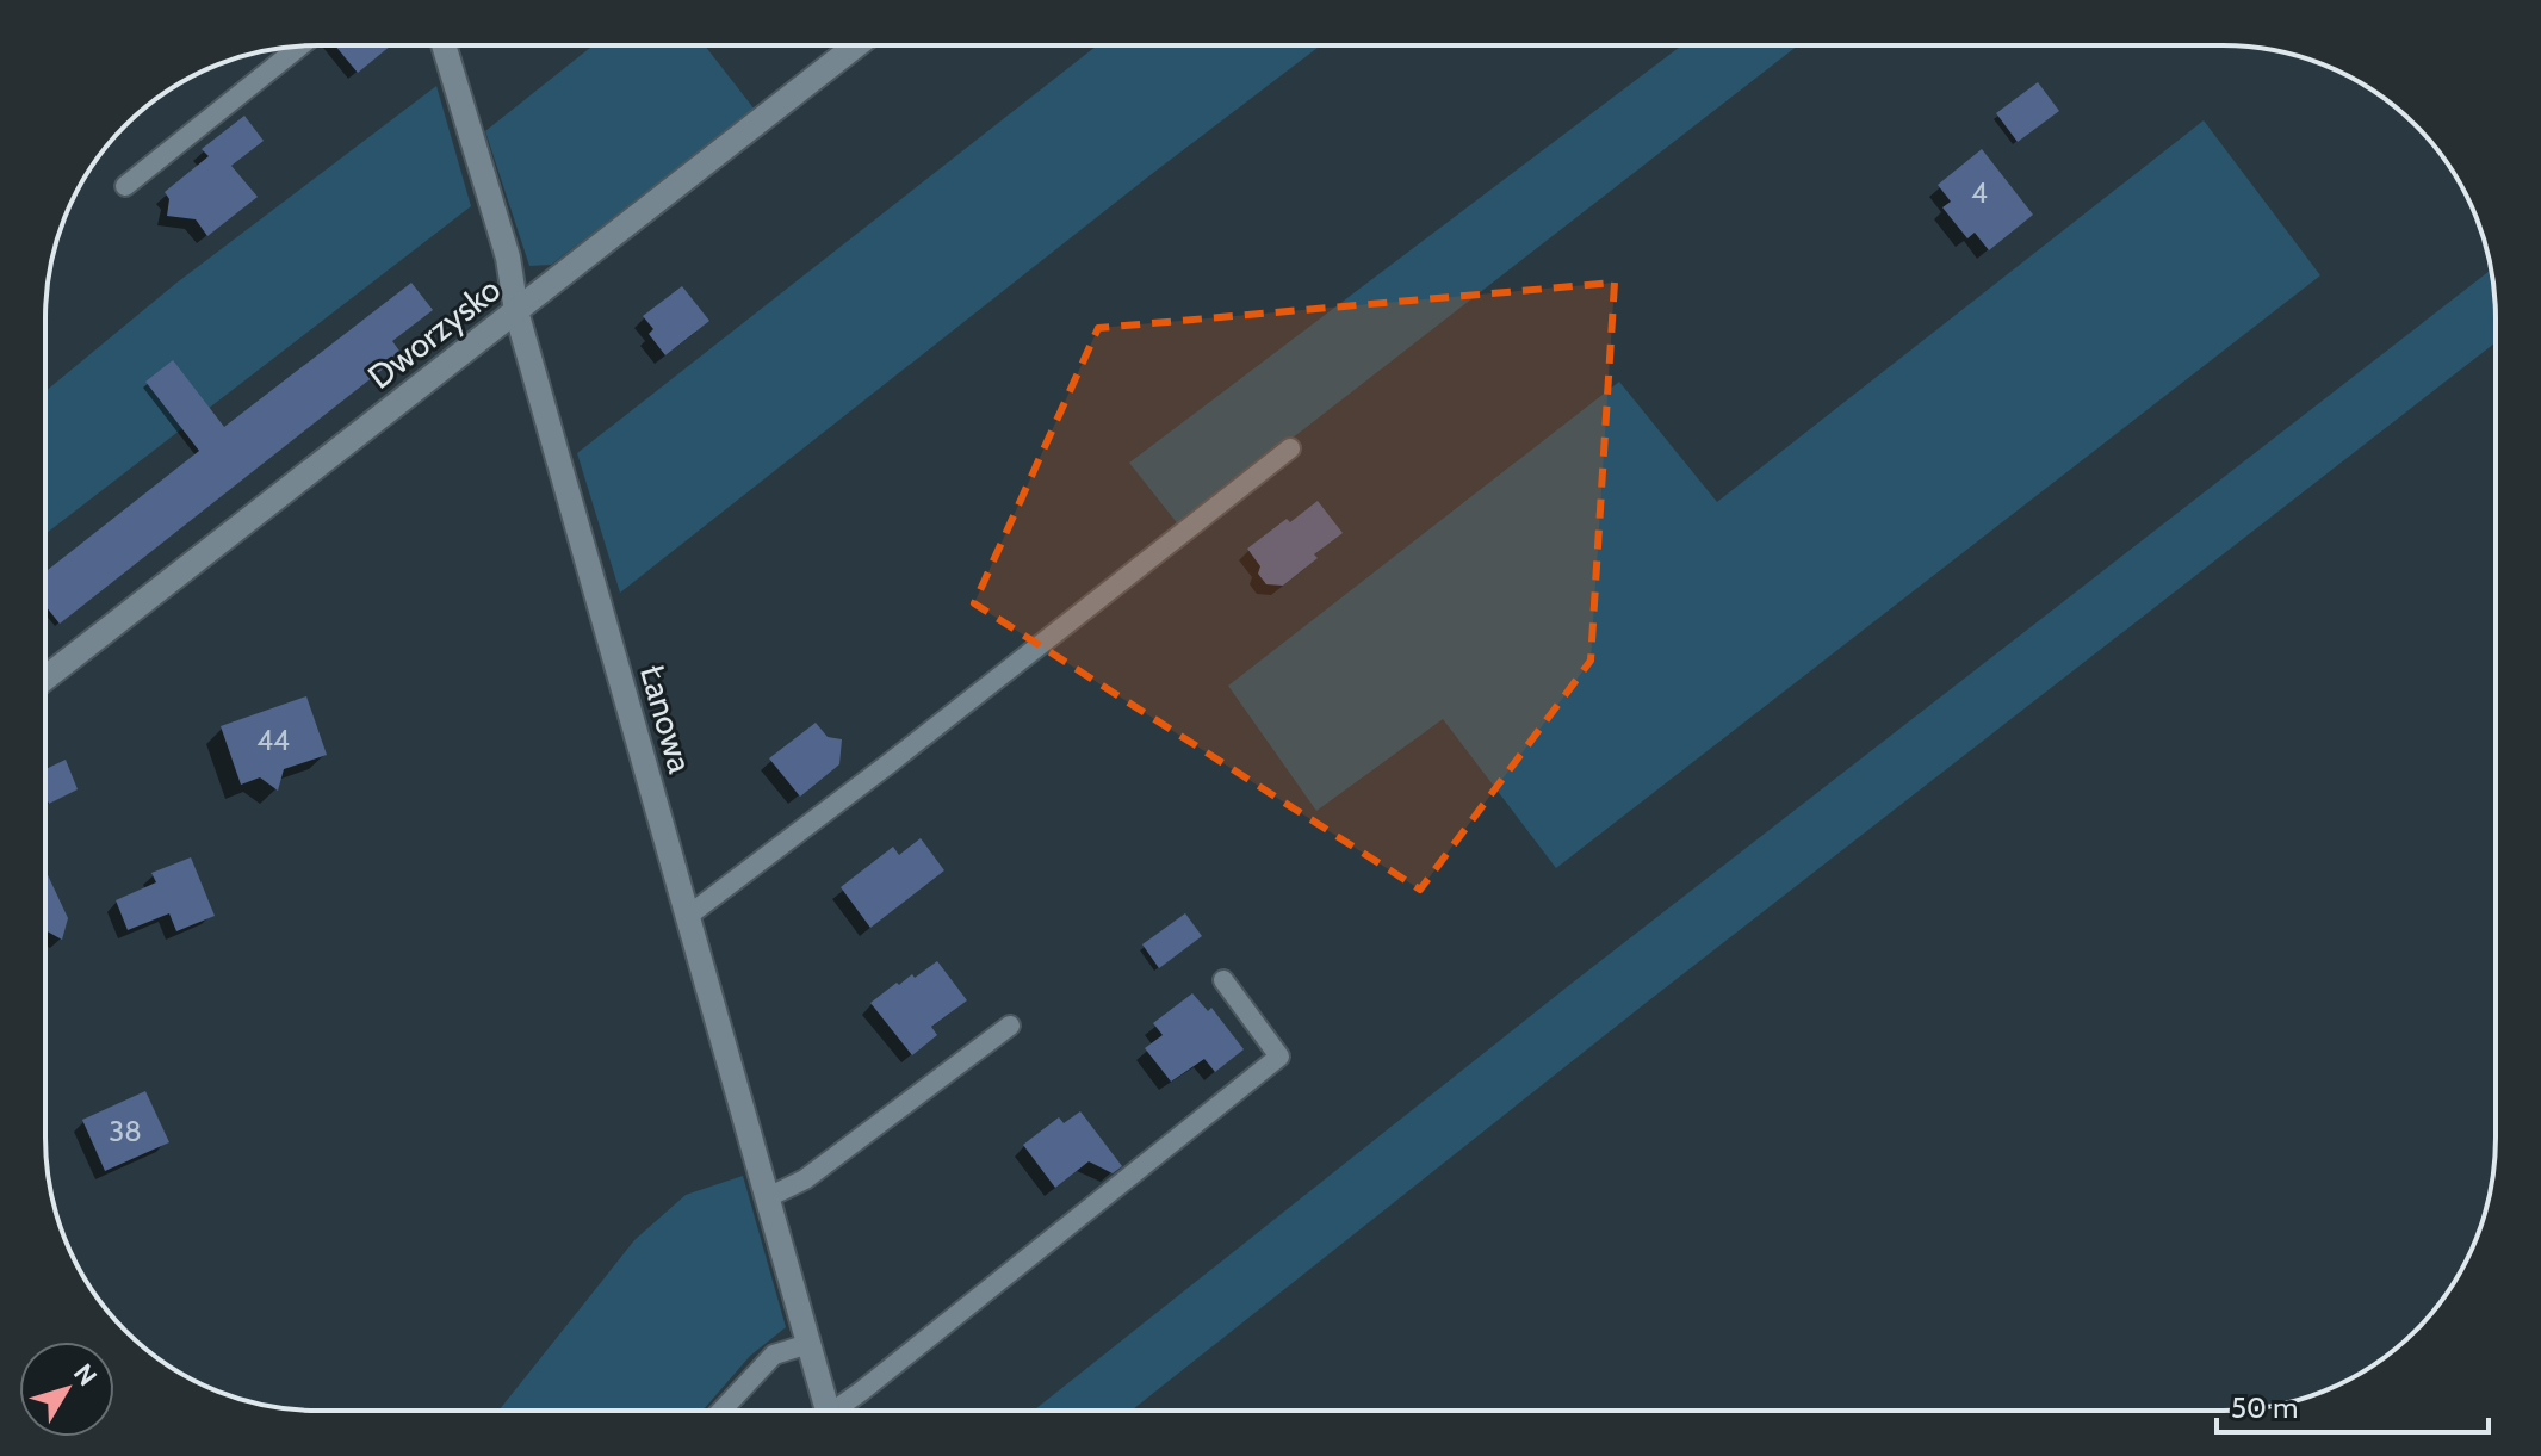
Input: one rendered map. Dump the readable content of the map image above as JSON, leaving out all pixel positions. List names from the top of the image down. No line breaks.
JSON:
{"streets":{"street":["Dworzysko","Łanowa"]},"crossings":[["Dworzysko","Łanowa"]],"house_numbers":["4","44","38"],"scale_bar":"50 m","north":"top right"}
